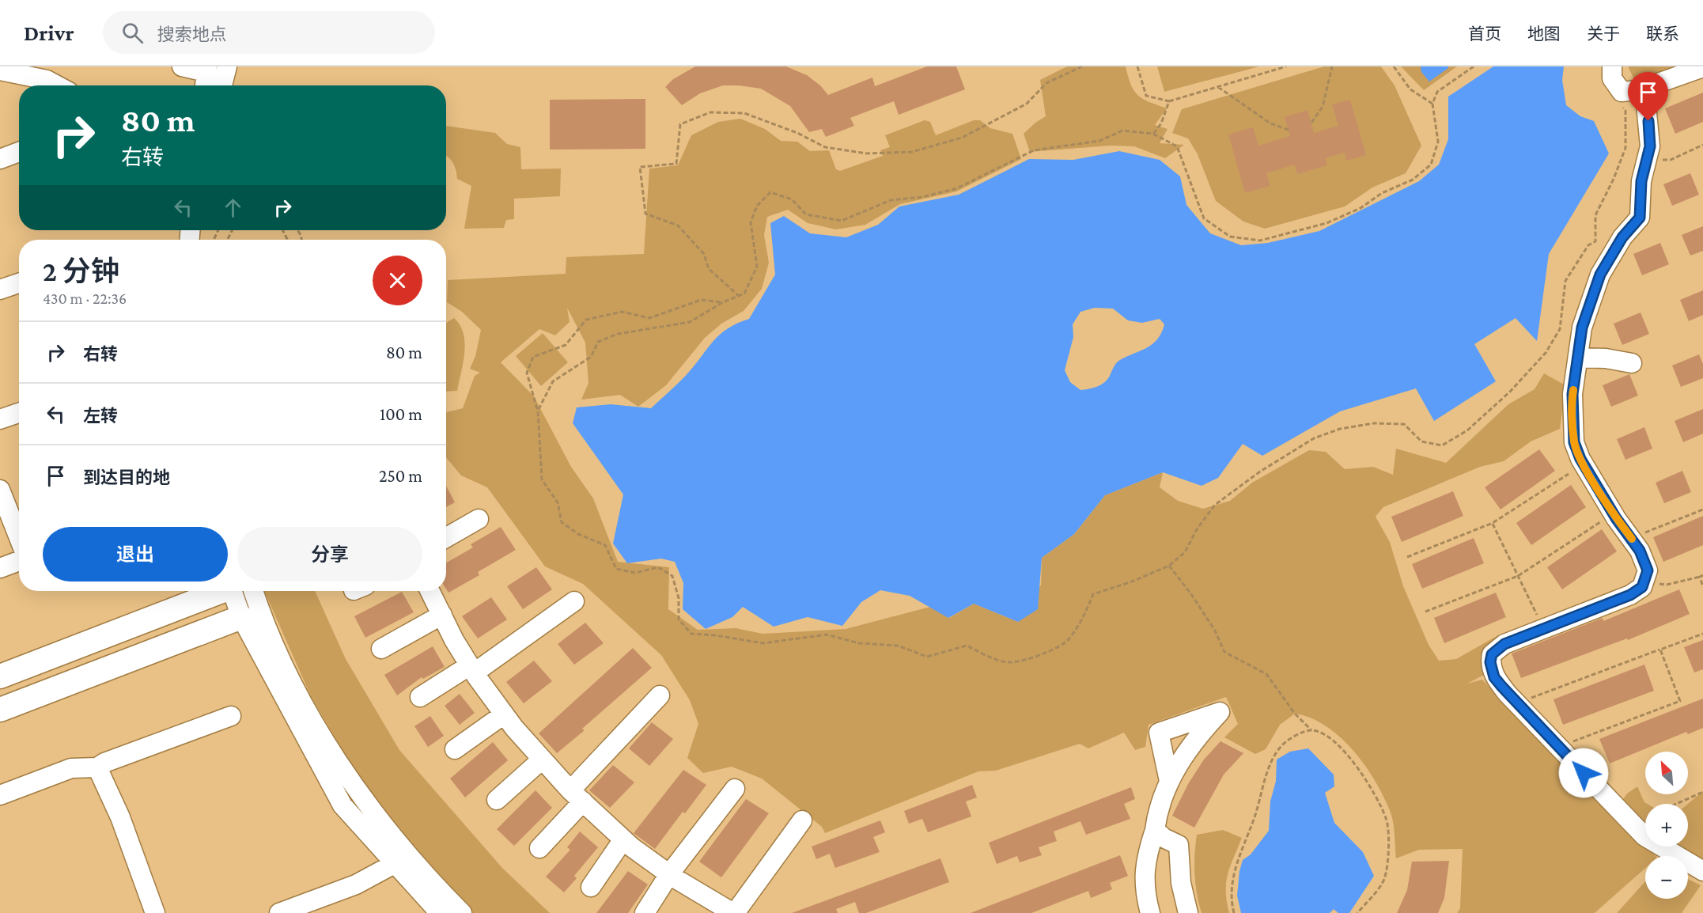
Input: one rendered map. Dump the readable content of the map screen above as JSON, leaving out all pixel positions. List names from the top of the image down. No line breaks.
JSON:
{"north":"top left","page":{"header":"Drivr","search":"搜索地点","nav":["首页","地图","关于","联系"],"turn":["80 m","右转"],"heading":["2 分钟","430 m · 22:36"],"list":[{"name":"右转","value":"80 m"},{"name":"左转","value":"100 m"},{"name":"到达目的地","value":"250 m"}],"buttons":["退出","分享"],"map_buttons":["+","−"]}}
